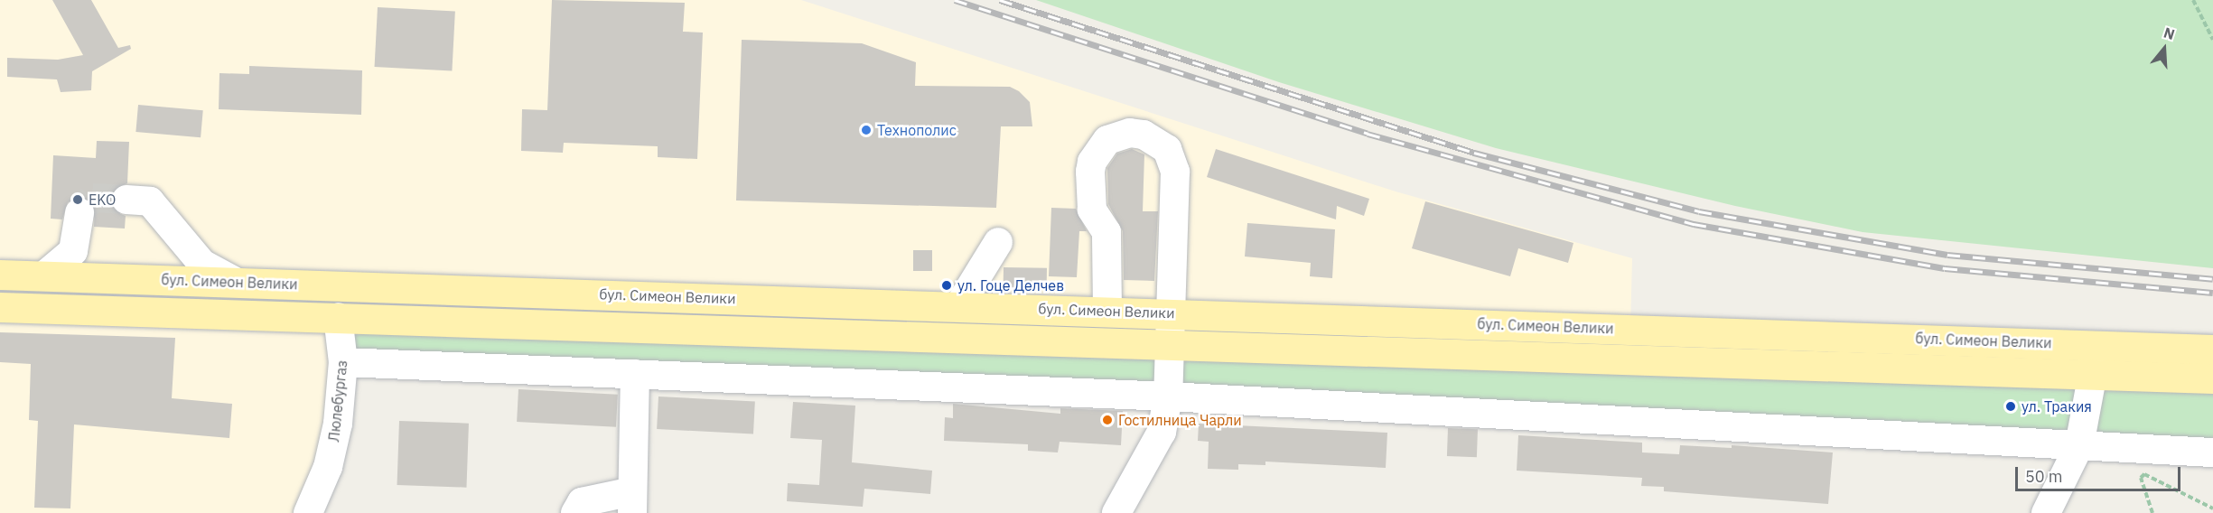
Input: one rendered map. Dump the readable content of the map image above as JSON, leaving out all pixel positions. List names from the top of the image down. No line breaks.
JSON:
{"streets":{"main road":["бул. Симеон Велики"],"street":["Люлебургаз"]},"crossings":[["бул. Симеон Велики","Люлебургаз"]],"places":["Технополис","EKO","ул. Гоце Делчев","ул. Тракия","Гостилница Чарли"],"scale_bar":"50 m","north":"top"}
